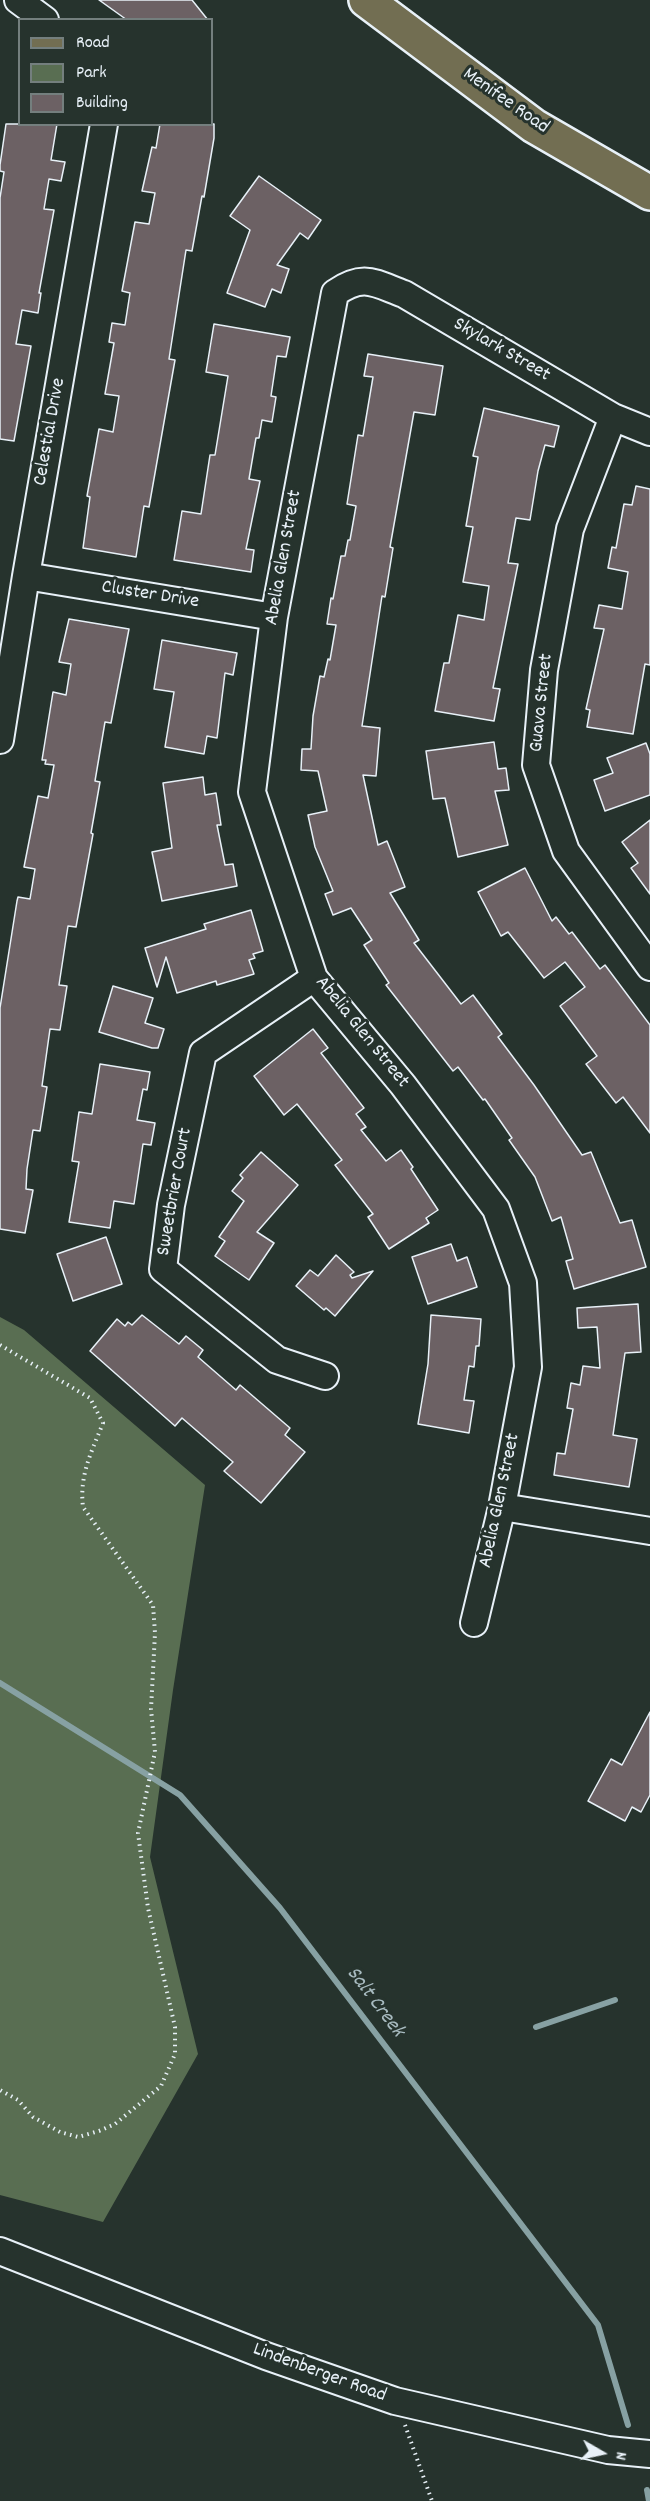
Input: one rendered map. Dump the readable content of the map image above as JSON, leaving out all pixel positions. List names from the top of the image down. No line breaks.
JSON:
{"streets":{"main road":["Menifee Road"],"street":["Skylark Street","Celestial Drive","Abelia Glen Street","Cluster Drive","Guava Street","Sweetbrier Court","Lindenberger Road"]},"crossings":[["Skylark Street","Abelia Glen Street"],["Skylark Street","Guava Street"],["Celestial Drive","Cluster Drive"],["Abelia Glen Street","Cluster Drive"],["Abelia Glen Street","Sweetbrier Court"]],"water":["Salt Creek"],"legend":["Road","Park","Building"],"north":"right"}
